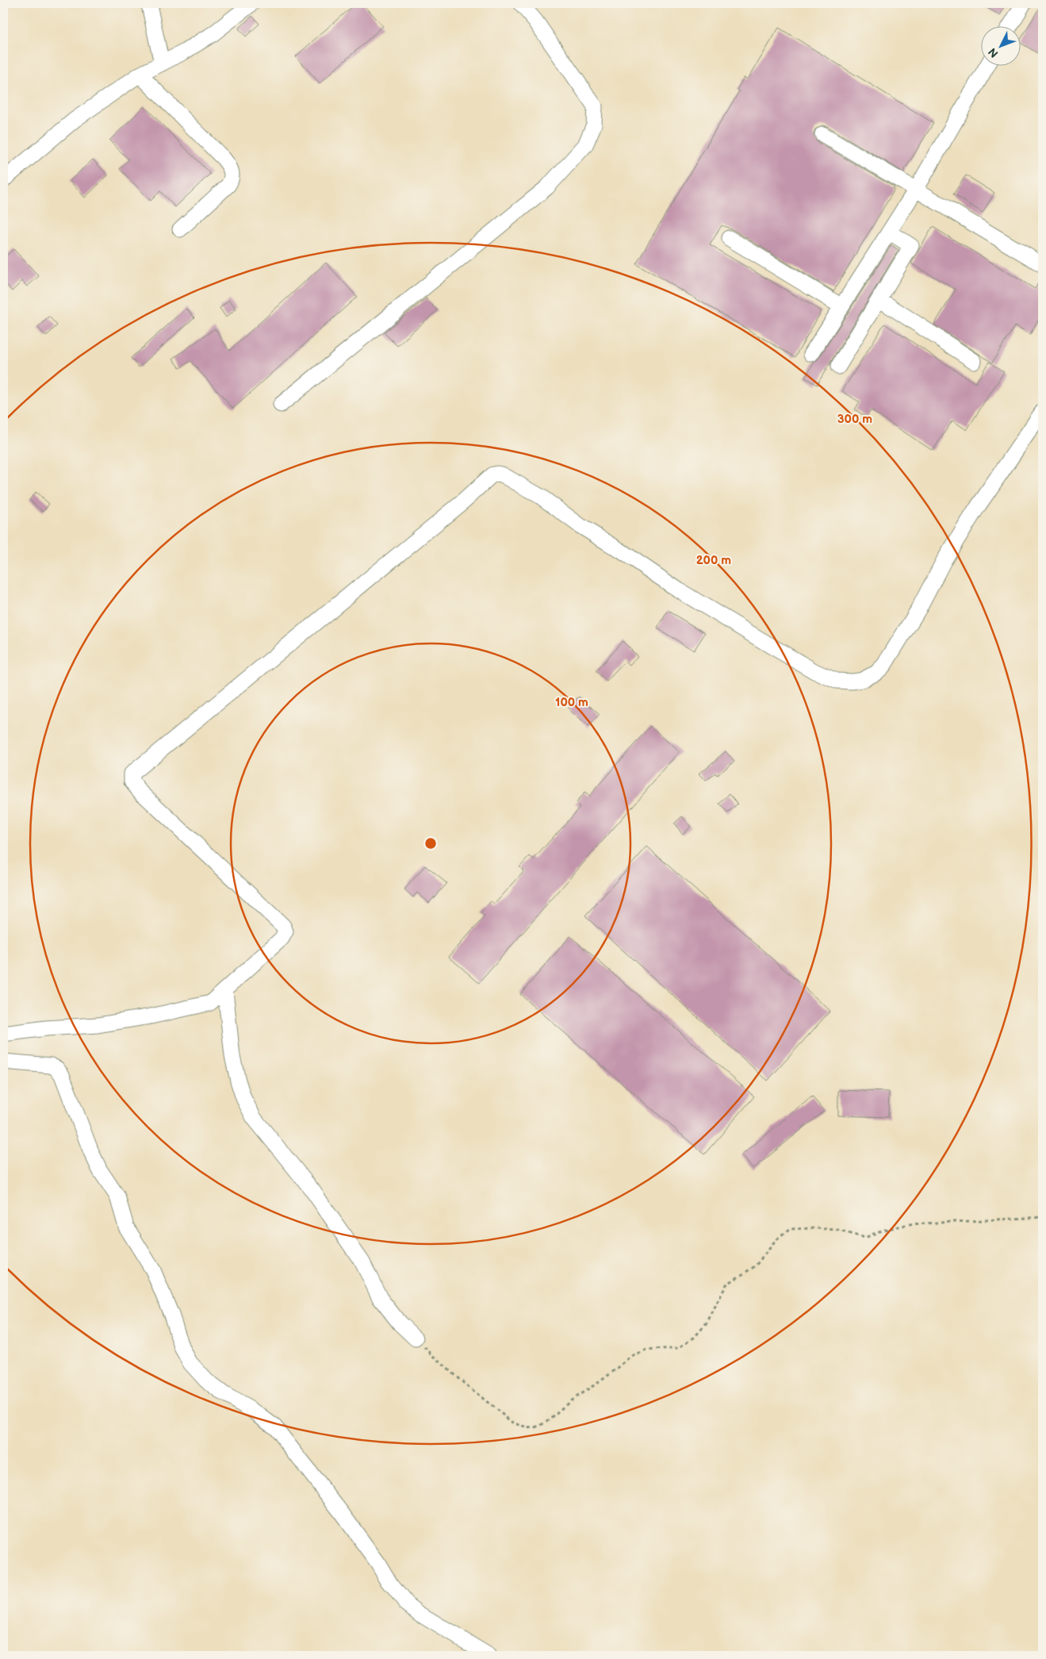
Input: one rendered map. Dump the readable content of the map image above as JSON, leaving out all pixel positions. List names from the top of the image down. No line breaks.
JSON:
{"north":"bottom left","rings":["300 m","200 m","100 m"]}
